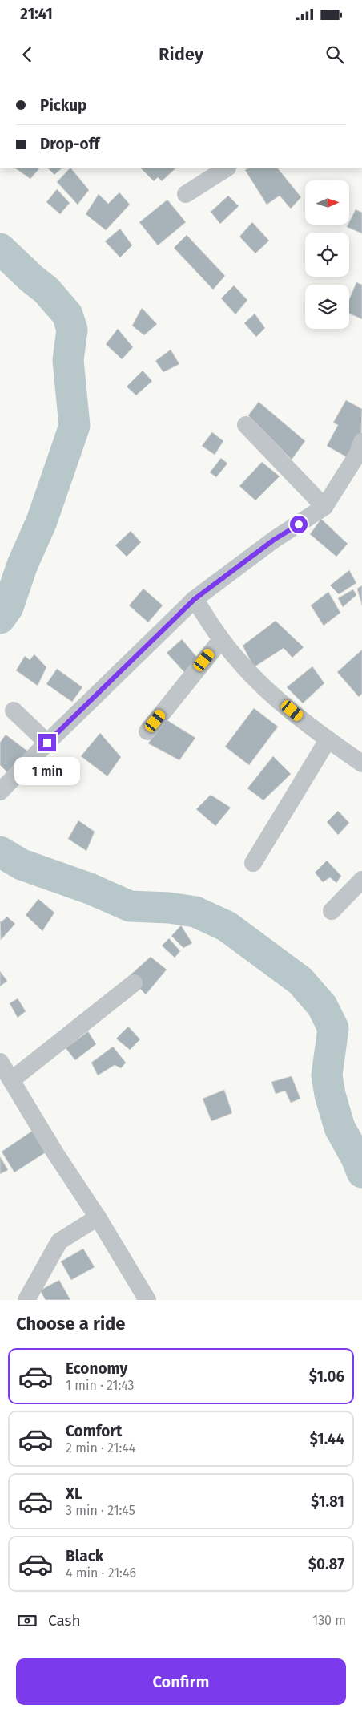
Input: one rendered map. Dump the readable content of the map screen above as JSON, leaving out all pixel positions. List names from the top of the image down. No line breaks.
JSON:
{"north":"right","page":{"status":"21:41","header":"Ridey","banner":["Pickup","Drop-off"],"bubble":"1 min","heading":"Choose a ride","list":[{"name":"Economy","note":"1 min · 21:43","value":"$1.06"},{"name":"Comfort","note":"2 min · 21:44","value":"$1.44"},{"name":"XL","note":"3 min · 21:45","value":"$1.81"},{"name":"Black","note":"4 min · 21:46","value":"$0.87"}],"pay":["Cash","130 m"],"buttons":"Confirm"}}
